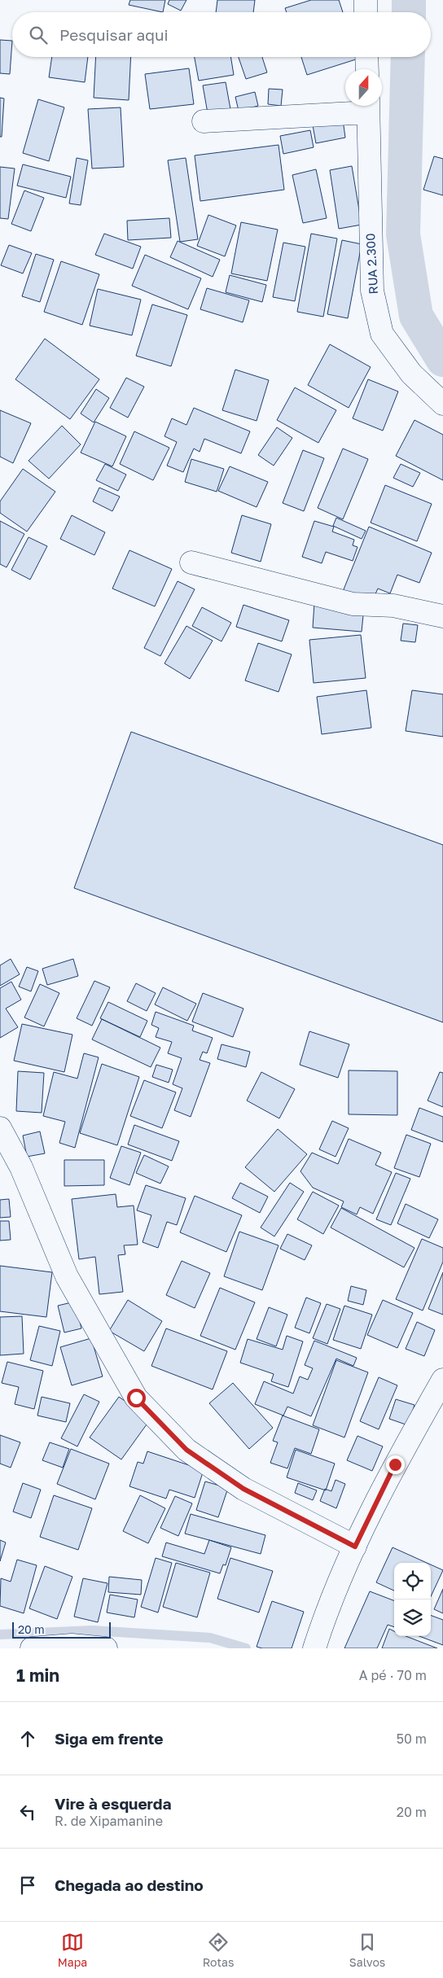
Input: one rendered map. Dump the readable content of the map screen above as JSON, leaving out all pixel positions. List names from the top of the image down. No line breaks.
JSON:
{"streets":{"street":["RUA 2.300"]},"scale_bar":"20 m","north":"top","page":{"search":"Pesquisar aqui","scale":"20 m","heading":["1 min","A pé · 70 m"],"list":[["Siga em frente","50 m"],["Vire à esquerda","R. de Xipamanine","20 m"],"Chegada ao destino"],"nav":["Mapa","Rotas","Salvos"]}}
